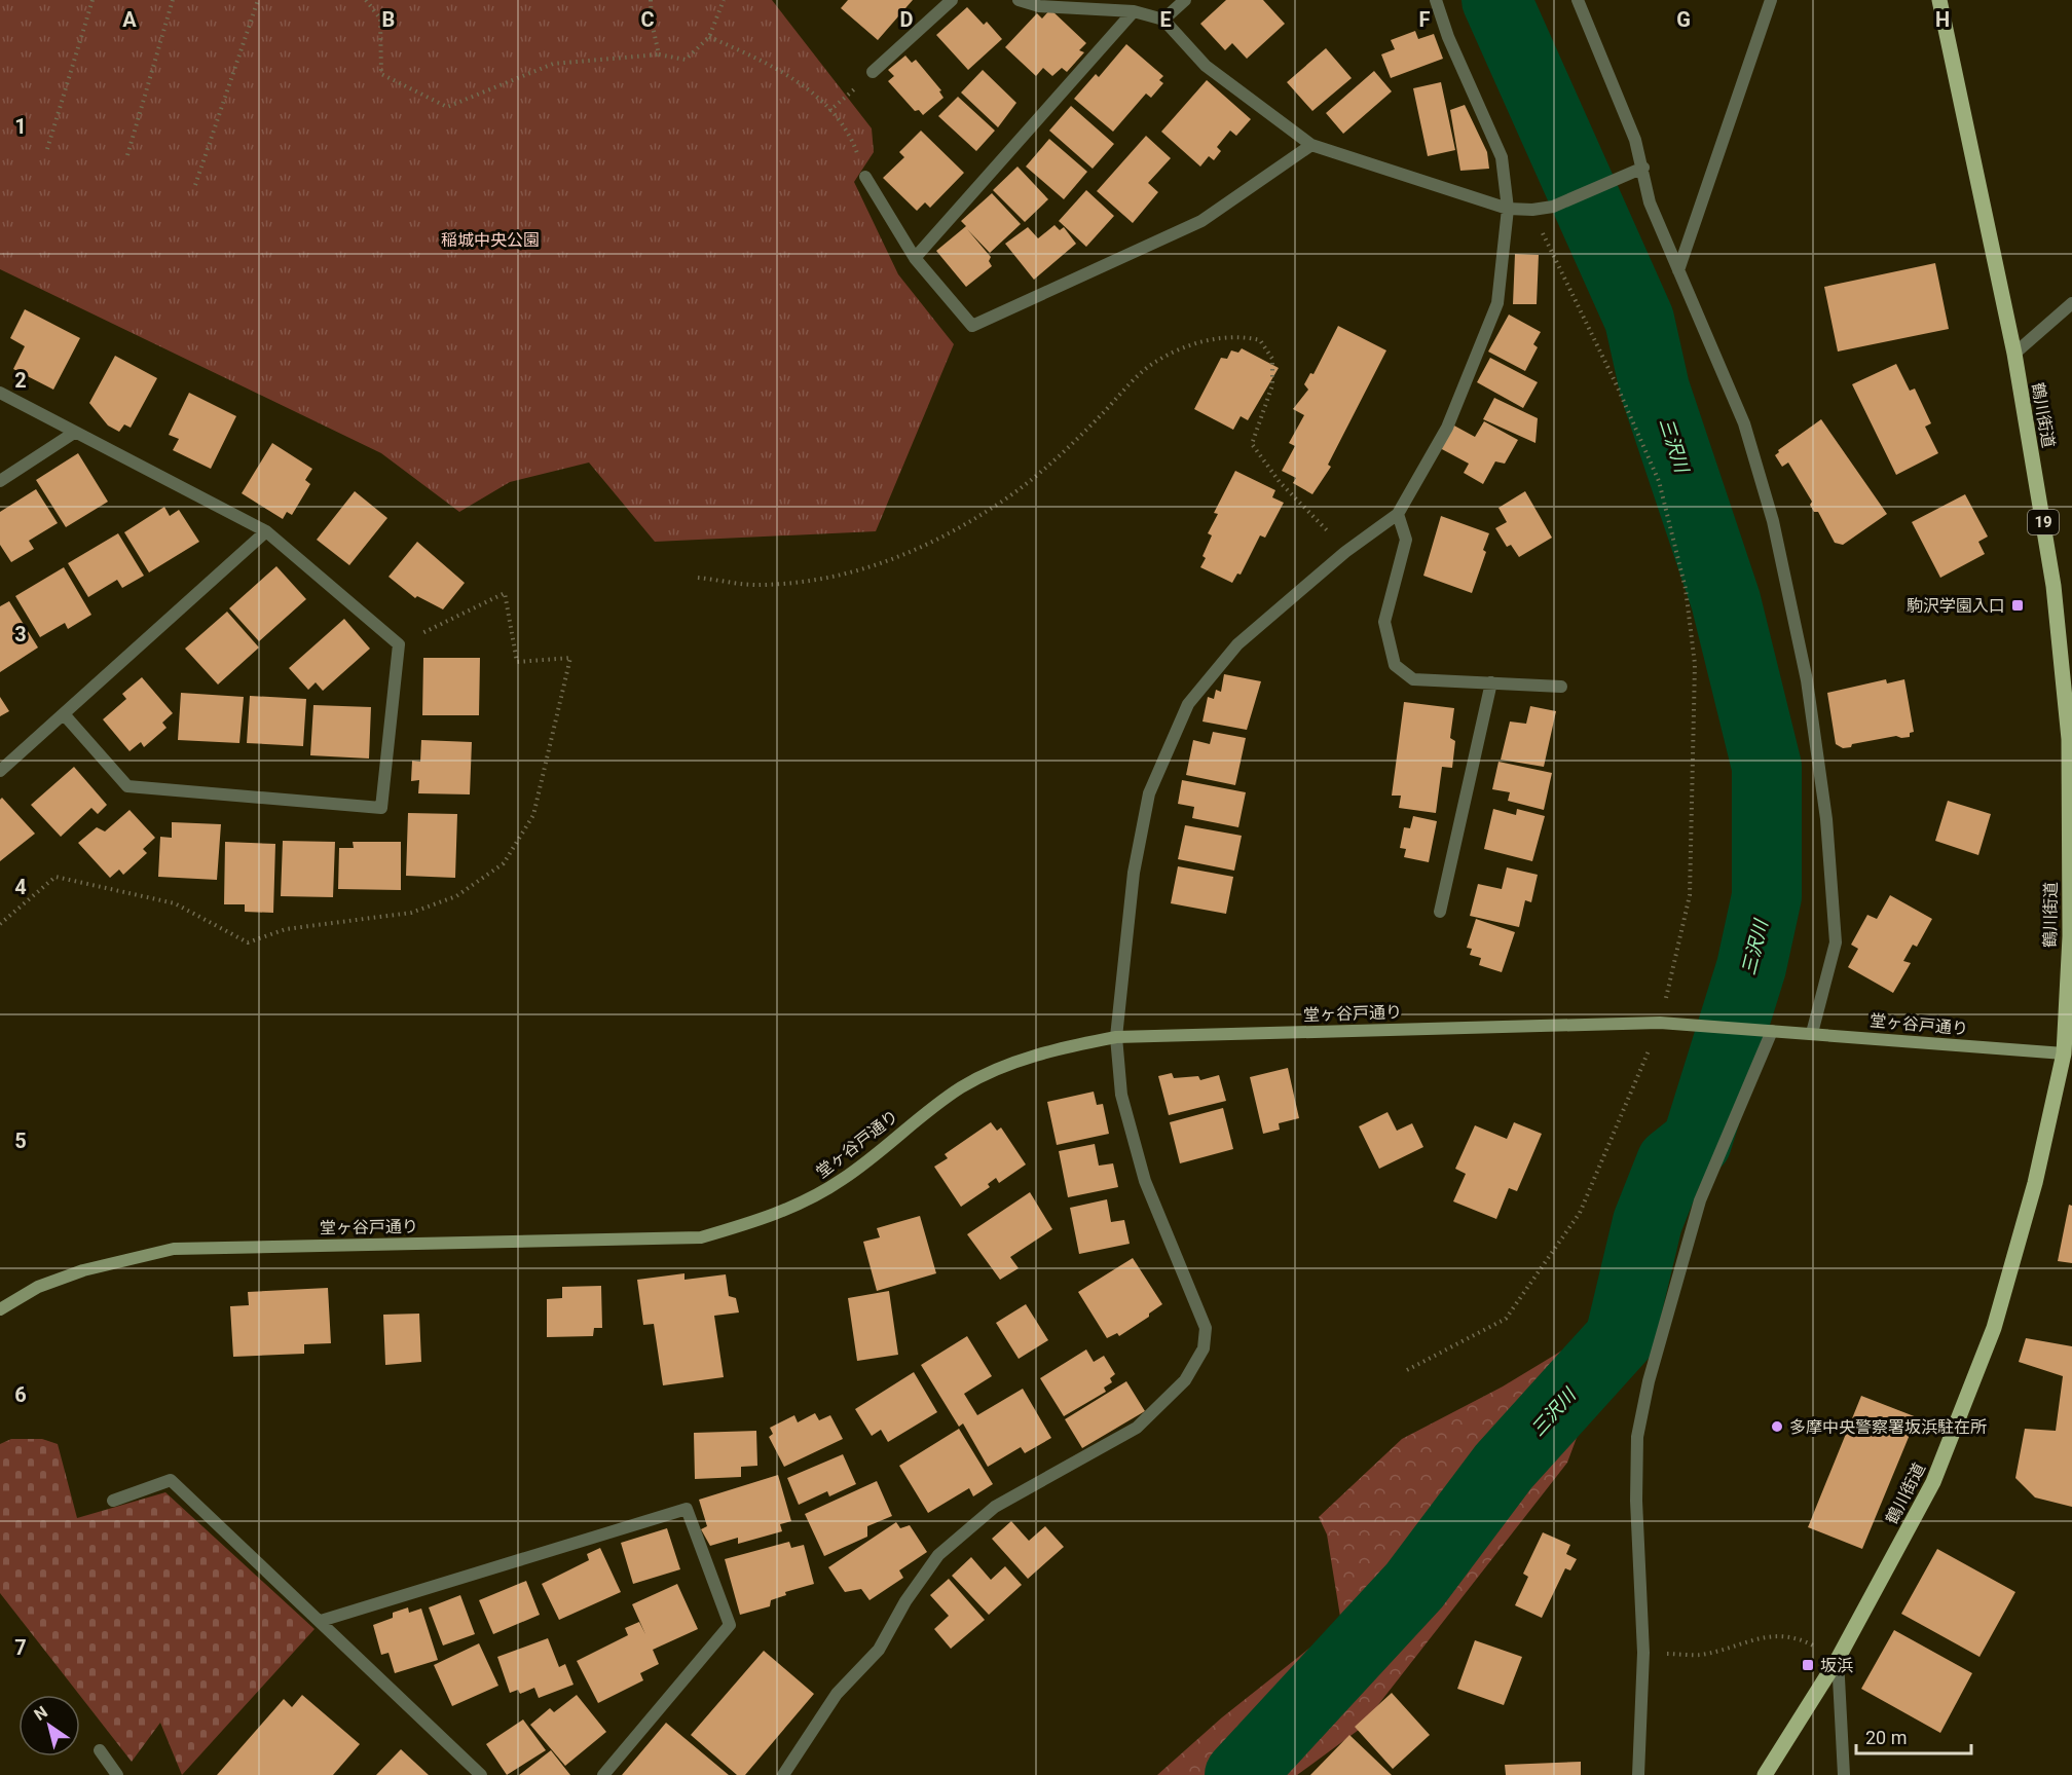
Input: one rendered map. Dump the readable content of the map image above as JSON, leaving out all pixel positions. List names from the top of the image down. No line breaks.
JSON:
{"streets":{"main road":["鶴川街道","19"],"street":["堂ヶ谷戸通り"]},"crossings":[["鶴川街道","堂ヶ谷戸通り"]],"water":["三沢川"],"parks":["稲城中央公園"],"places":{"transit":["駒沢学園入口","坂浜"],"other":["多摩中央警察署坂浜駐在所"]},"scale_bar":"20 m","north":"top left","grid":{"columns":["A","B","C","D","E","F","G","H"],"rows":["1","2","3","4","5","6","7"]}}
